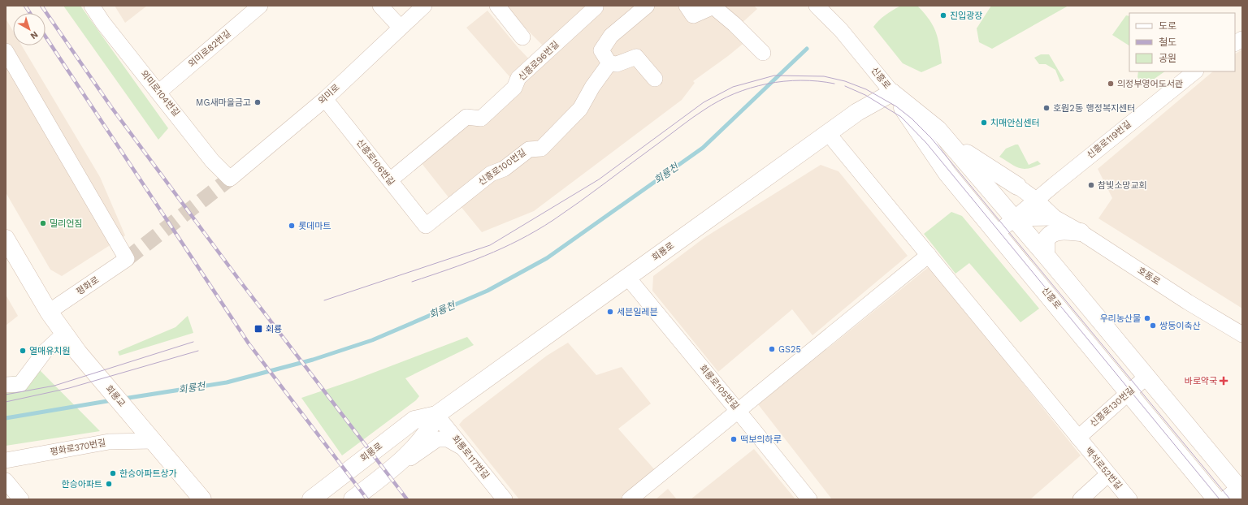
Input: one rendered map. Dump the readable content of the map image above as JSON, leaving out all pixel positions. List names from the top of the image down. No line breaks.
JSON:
{"streets":{"street":["외미로82번길","신흥로96번길","신흥로","외미로104번길","외미로","신흥로119번길","신흥로106번길","신흥로100번길","회룡로","호동로","평화로","회룡로105번길","회룡교","신흥로130번길","평화로370번길","회룡로117번길","백석로52번길"]},"crossings":[["외미로82번길","외미로104번길"],["신흥로96번길","신흥로106번길"],["신흥로","신흥로119번길"],["신흥로","회룡로"],["신흥로","신흥로130번길"],["외미로104번길","외미로"],["외미로","신흥로106번길"],["신흥로119번길","호동로"],["신흥로106번길","신흥로100번길"],["회룡로","회룡로105번길"],["회룡로","회룡로117번길"],["회룡로","백석로52번길"],["회룡교","평화로370번길"],["신흥로130번길","백석로52번길"]],"water":["회룡천"],"places":{"other":["진입광장","의정부영어도서관","MG새마을금고","호원2동 행정복지센터","치매안심센터","참빛소망교회","밀리언짐","롯데마트","세븐일레븐","우리농산물","쌍둥이축산","GS25","열매유치원","떡보의하루","한승아파트상가","한승아파트"],"transit":["회룡"],"health":["바로약국"]},"legend":["도로","철도","공원"],"north":"bottom right"}
